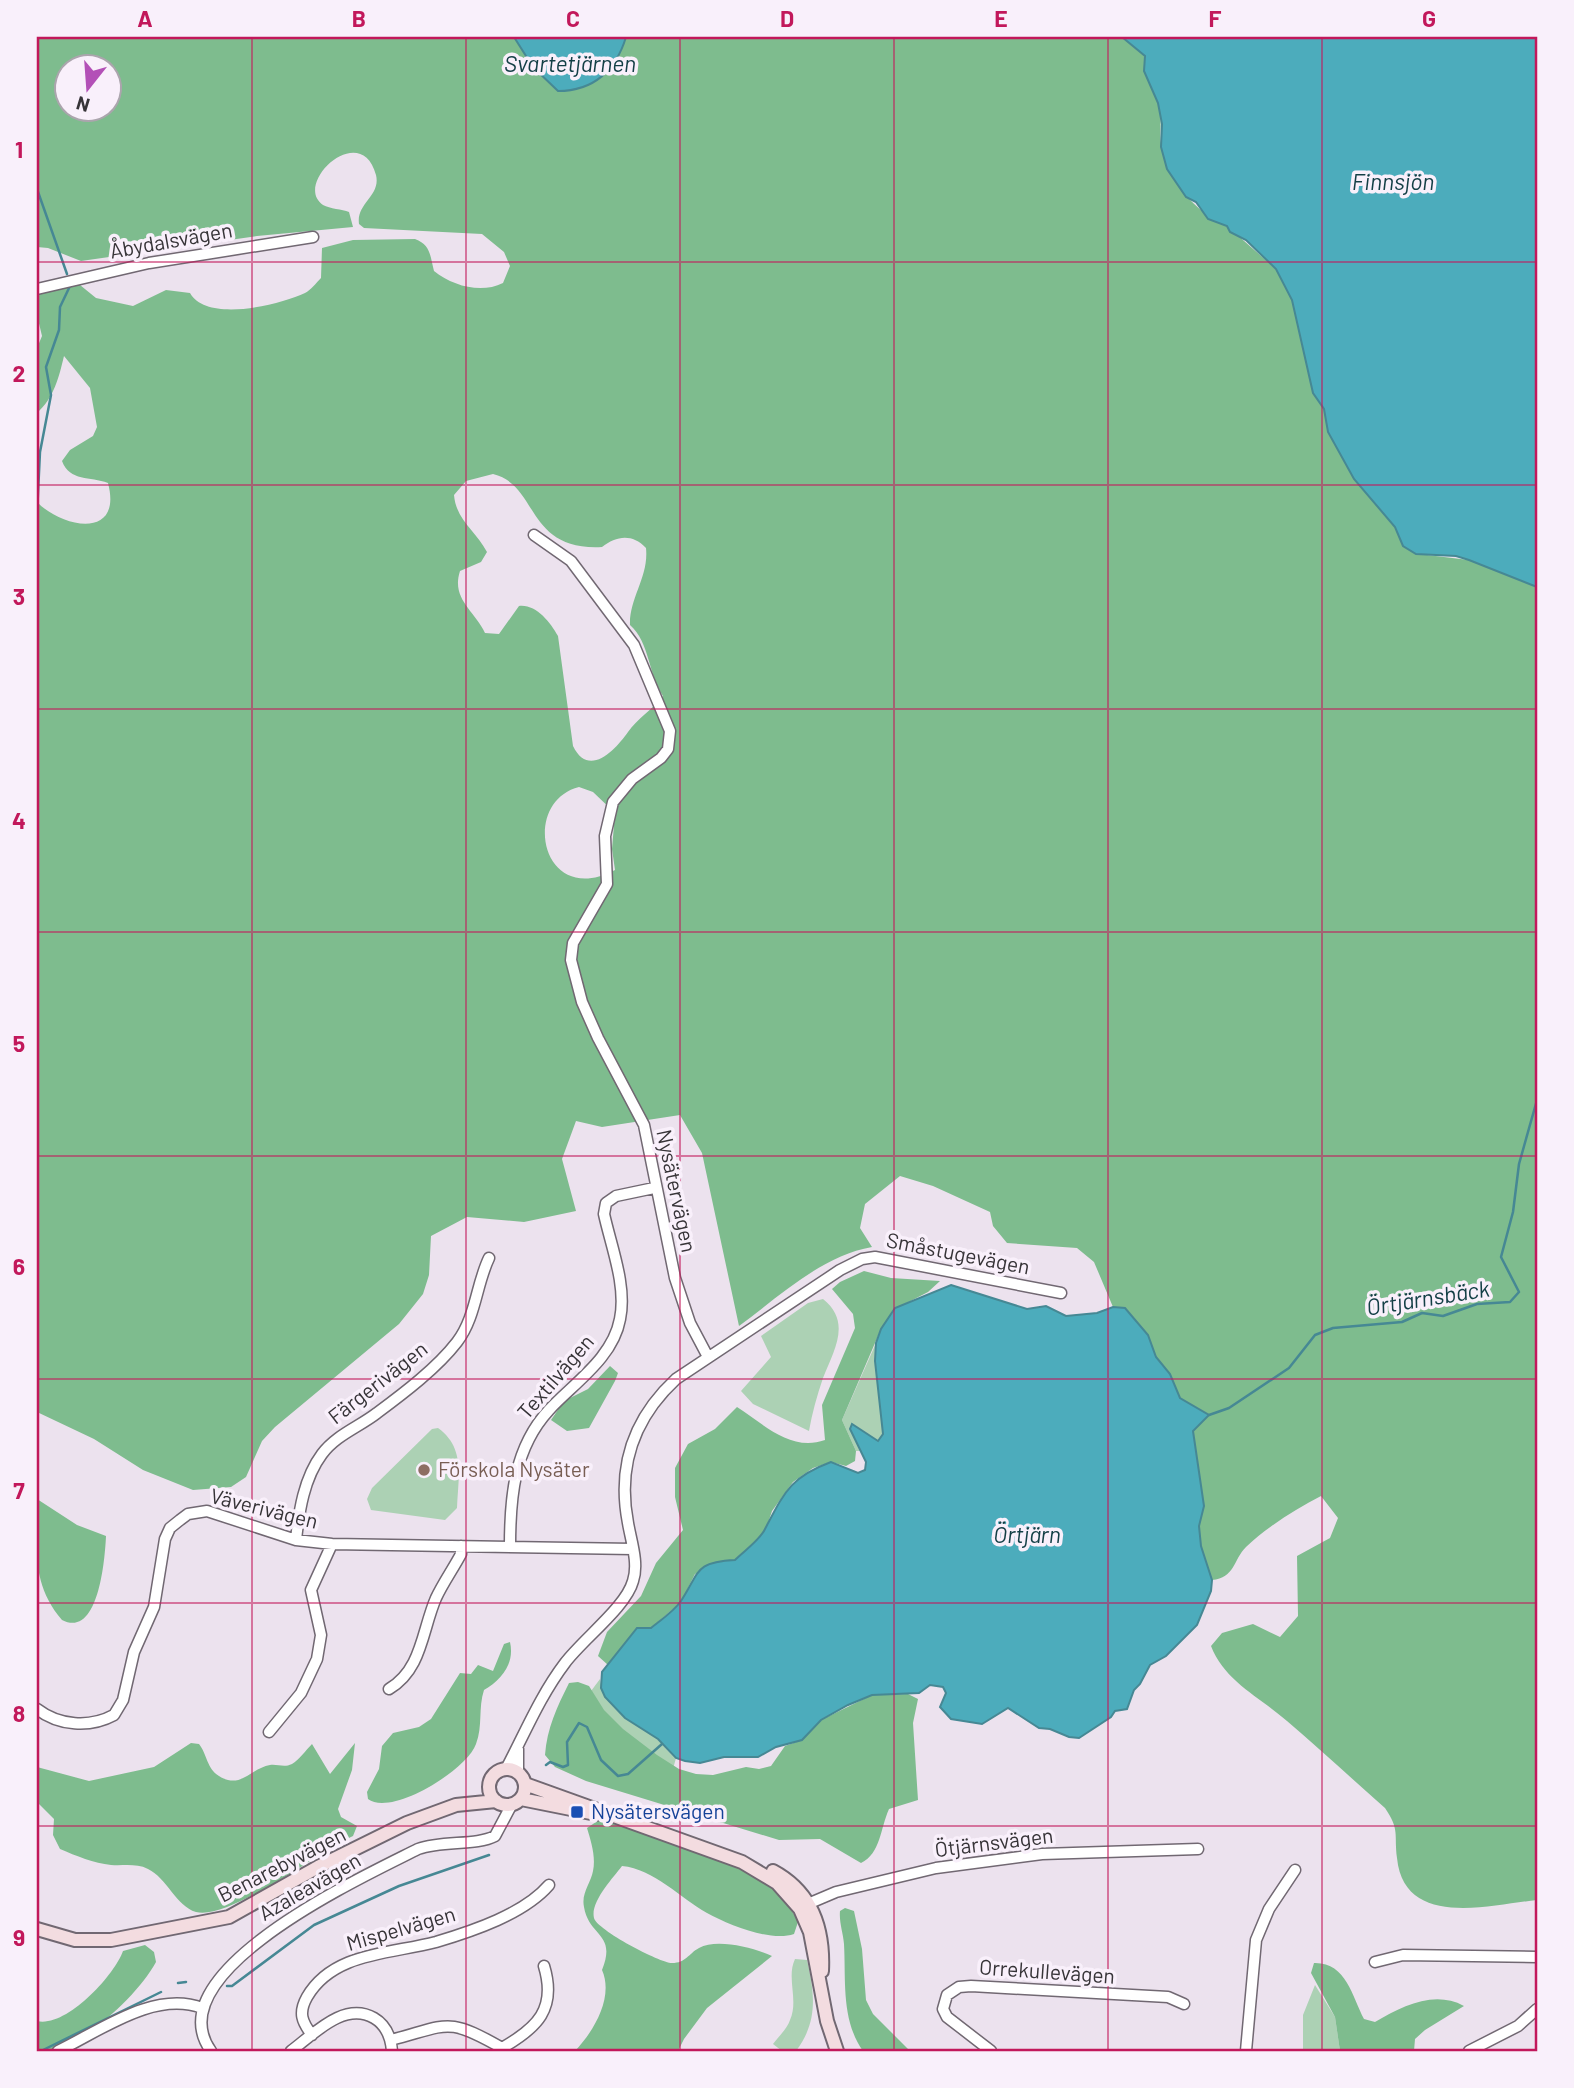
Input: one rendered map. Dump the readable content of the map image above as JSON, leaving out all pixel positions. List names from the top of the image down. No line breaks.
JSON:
{"streets":{"street":["Åbydalsvägen","Nysätervägen","Småstugevägen","Textilvägen","Färgerivägen","Väverivägen","Ötjärnsvägen","Benarebyvägen","Azaleavägen","Mispelvägen","Orrekullevägen"]},"crossings":[["Nysätervägen","Småstugevägen"],["Nysätervägen","Textilvägen"],["Textilvägen","Väverivägen"],["Färgerivägen","Väverivägen"],["Ötjärnsvägen","Benarebyvägen"],["Benarebyvägen","Azaleavägen"]],"water":["Svartetjärnen","Finnsjön","Örtjärnsbäck","Örtjärn"],"places":{"other":["Förskola Nysäter"],"transit":["Nysätersvägen"]},"north":"bottom","grid":{"columns":["A","B","C","D","E","F","G"],"rows":["1","2","3","4","5","6","7","8","9"]}}
